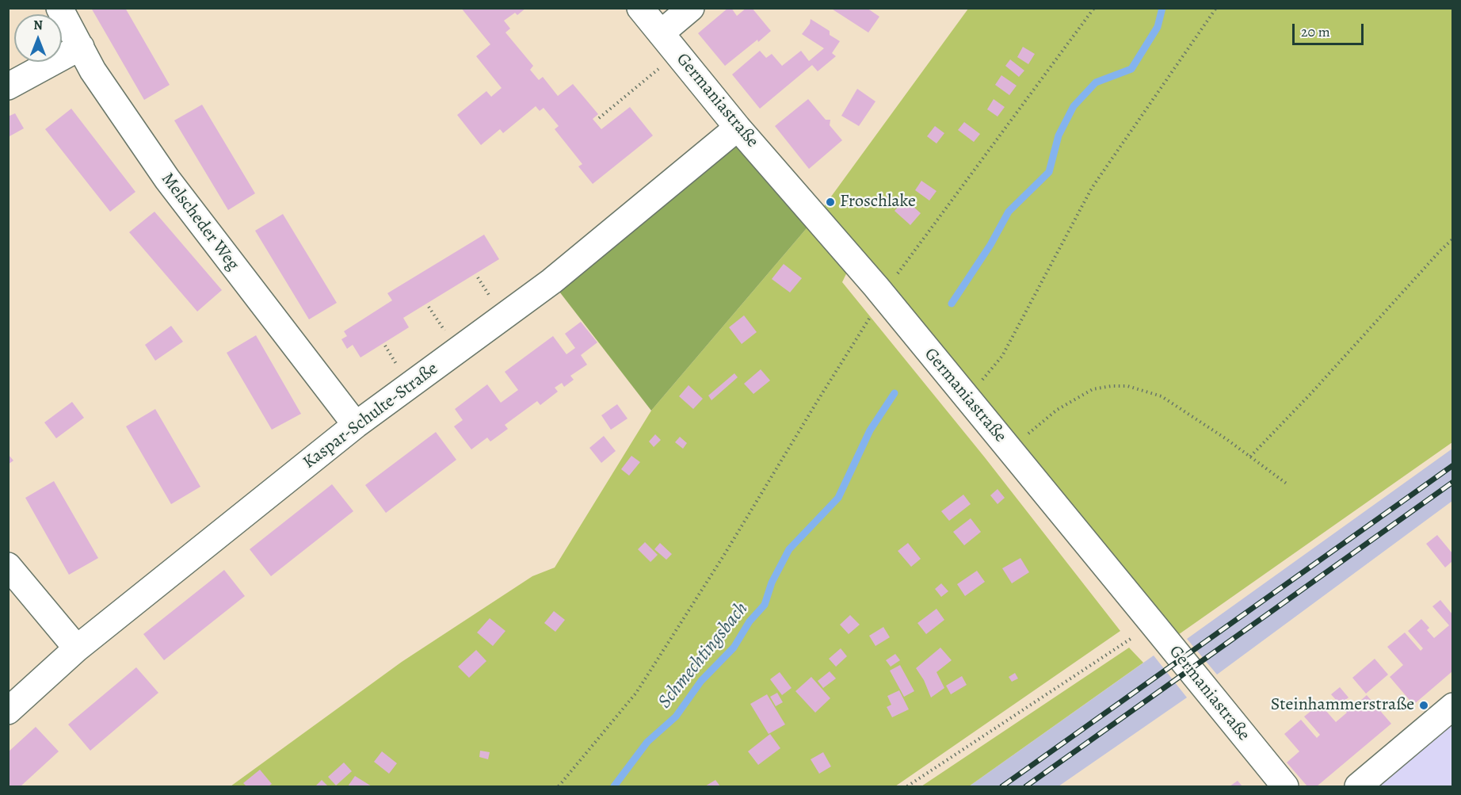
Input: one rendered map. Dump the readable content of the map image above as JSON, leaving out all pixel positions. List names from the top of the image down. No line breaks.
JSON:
{"streets":{"street":["Germaniastraße","Melscheder Weg","Kaspar-Schulte-Straße"]},"crossings":[["Germaniastraße","Kaspar-Schulte-Straße"],["Melscheder Weg","Kaspar-Schulte-Straße"]],"water":["Schmechtingsbach"],"places":["Froschlake","Steinhammerstraße"],"scale_bar":"20 m","north":"top"}
